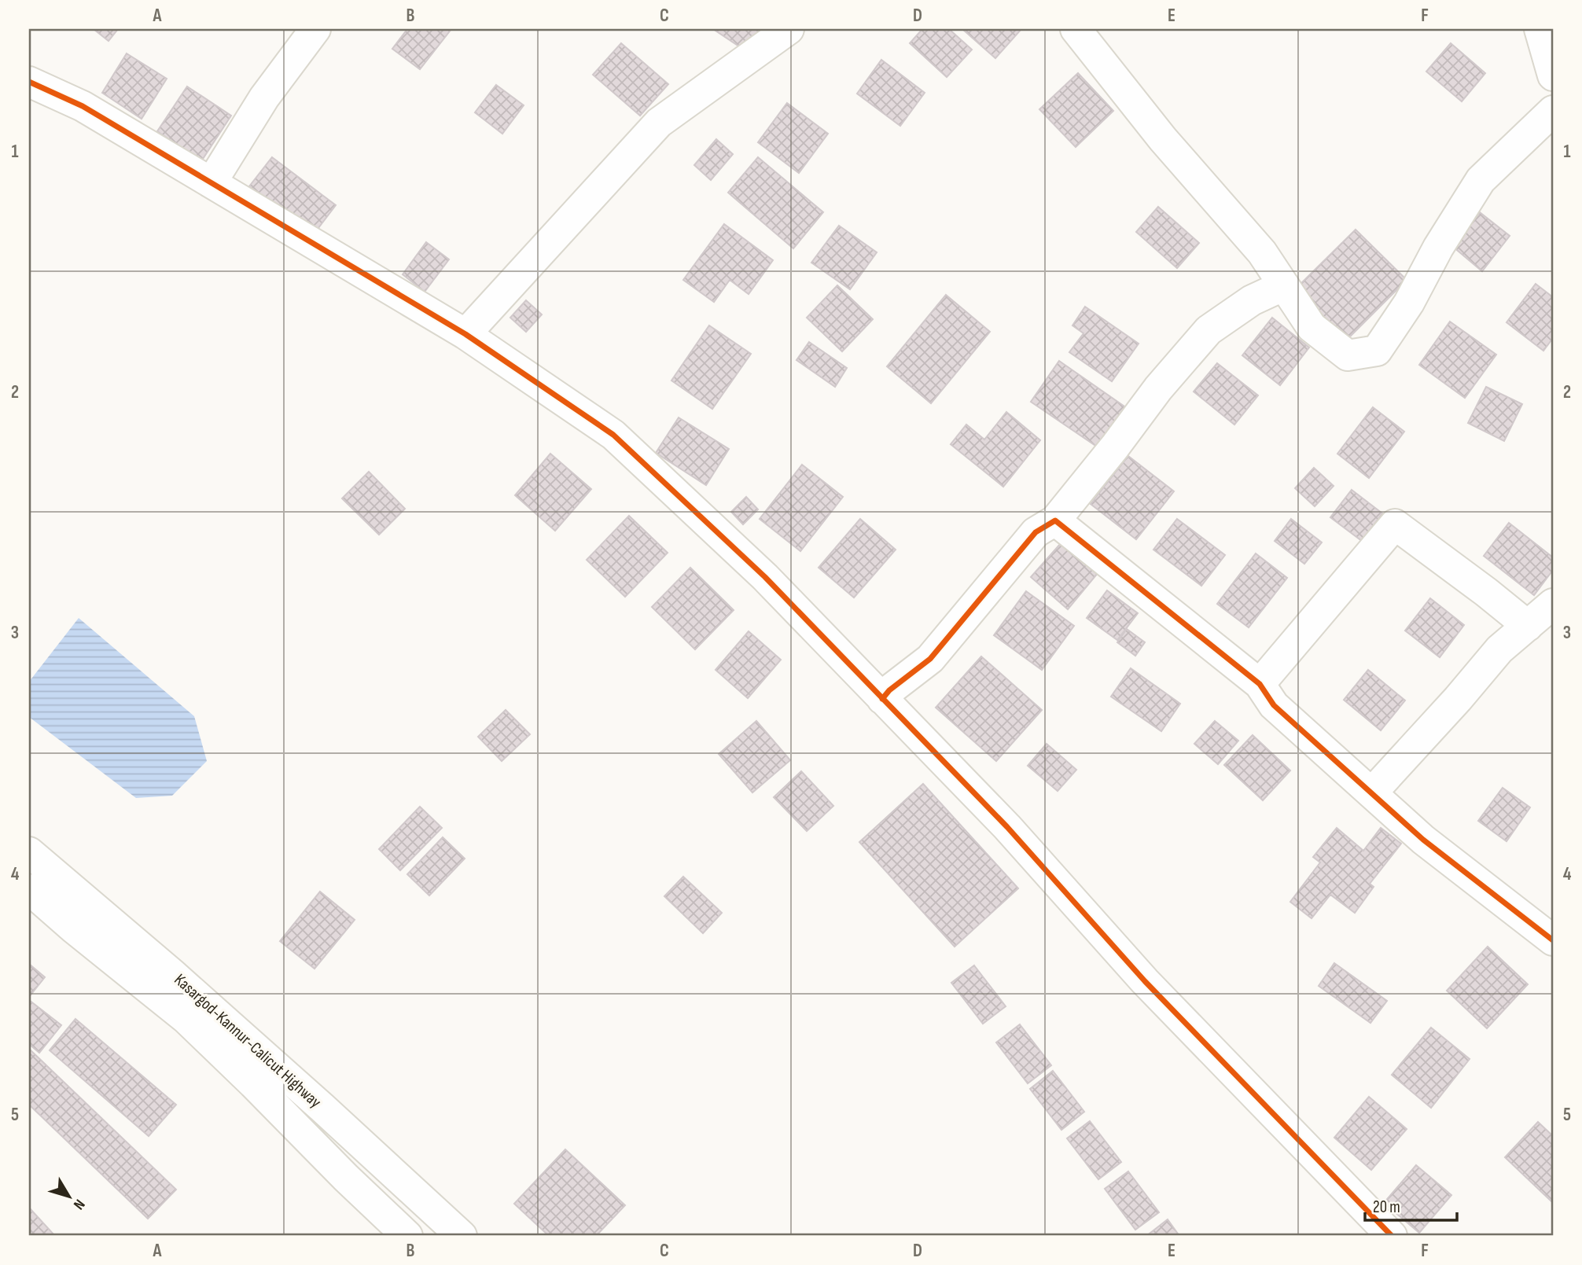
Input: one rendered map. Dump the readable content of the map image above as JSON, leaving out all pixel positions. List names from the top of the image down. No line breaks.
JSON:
{"streets":{"main road":["Kasargod-Kannur-Calicut Highway"]},"scale_bar":"20 m","north":"bottom right","grid":{"columns":["A","B","C","D","E","F"],"rows":["1","2","3","4","5"]}}
